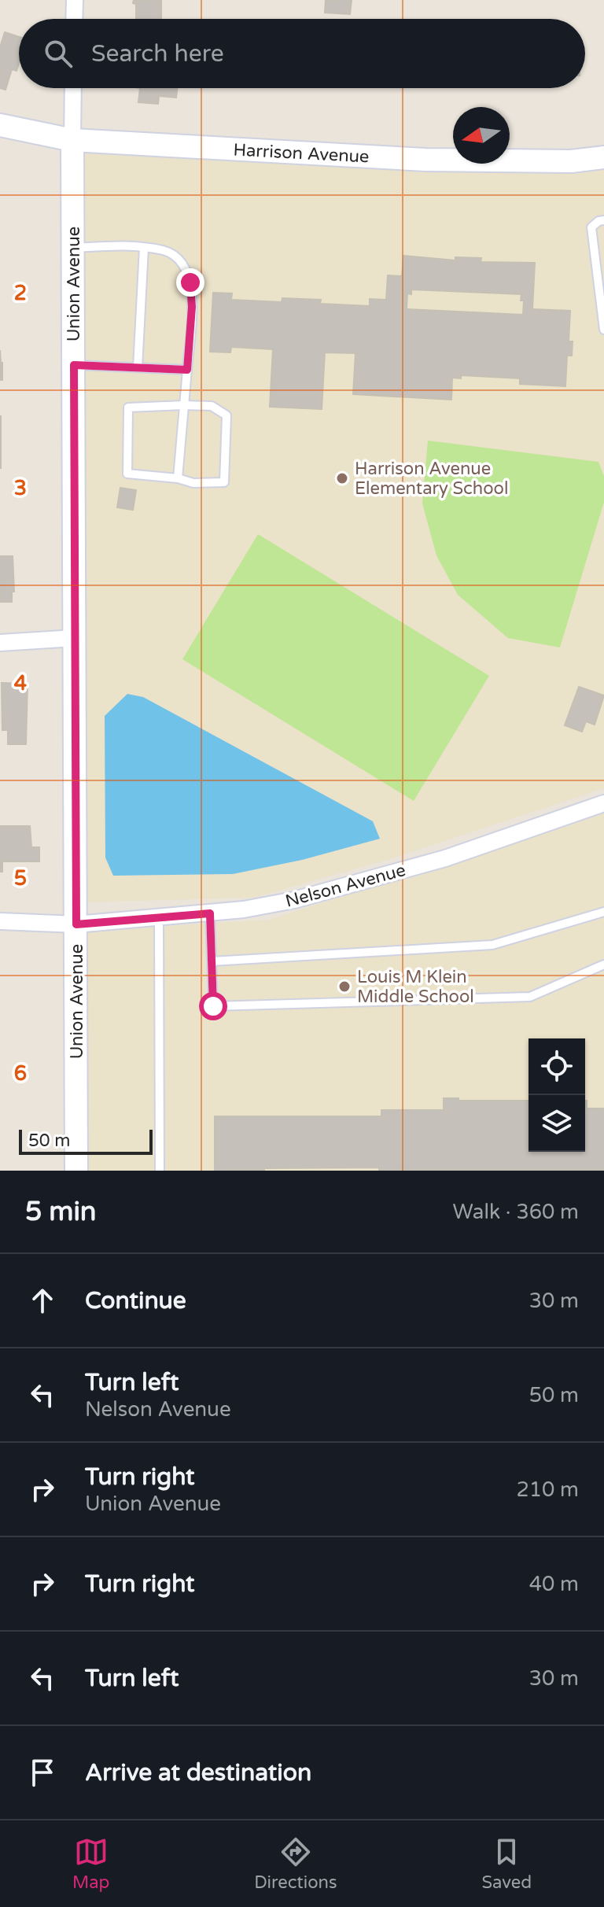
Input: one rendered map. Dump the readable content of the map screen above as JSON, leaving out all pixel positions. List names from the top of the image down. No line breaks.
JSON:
{"streets":{"street":["Harrison Avenue","Union Avenue","Nelson Avenue"]},"crossings":[["Harrison Avenue","Union Avenue"],["Union Avenue","Nelson Avenue"]],"places":["Harrison Avenue Elementary School","Louis M Klein Middle School"],"scale_bar":"50 m","north":"left","page":{"search":"Search here","scale":"50 m","heading":["5 min","Walk · 360 m"],"list":[["Continue","30 m"],["Turn left","Nelson Avenue","50 m"],["Turn right","Union Avenue","210 m"],["Turn right","40 m"],["Turn left","30 m"],"Arrive at destination"],"nav":["Map","Directions","Saved"]},"grid":{"rows":["2","3","4","5","6"]}}
